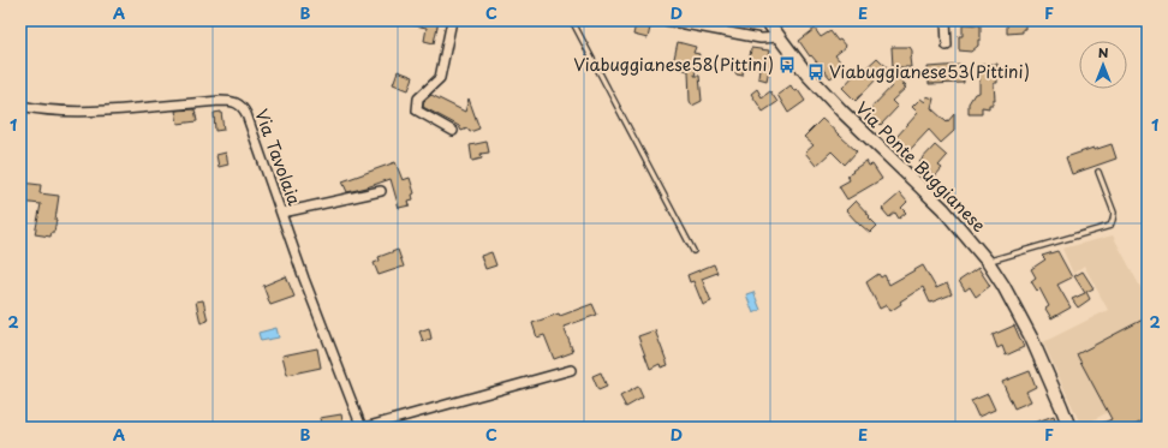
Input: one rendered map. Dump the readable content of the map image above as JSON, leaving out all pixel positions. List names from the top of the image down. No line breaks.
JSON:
{"streets":{"main road":["Via Ponte Buggianese"],"street":["Via Tavolaia"]},"places":{"bus stop":["Viabuggianese58(Pittini)","Viabuggianese53(Pittini)"]},"north":"top","grid":{"columns":["A","B","C","D","E","F"],"rows":["1","2"]}}
